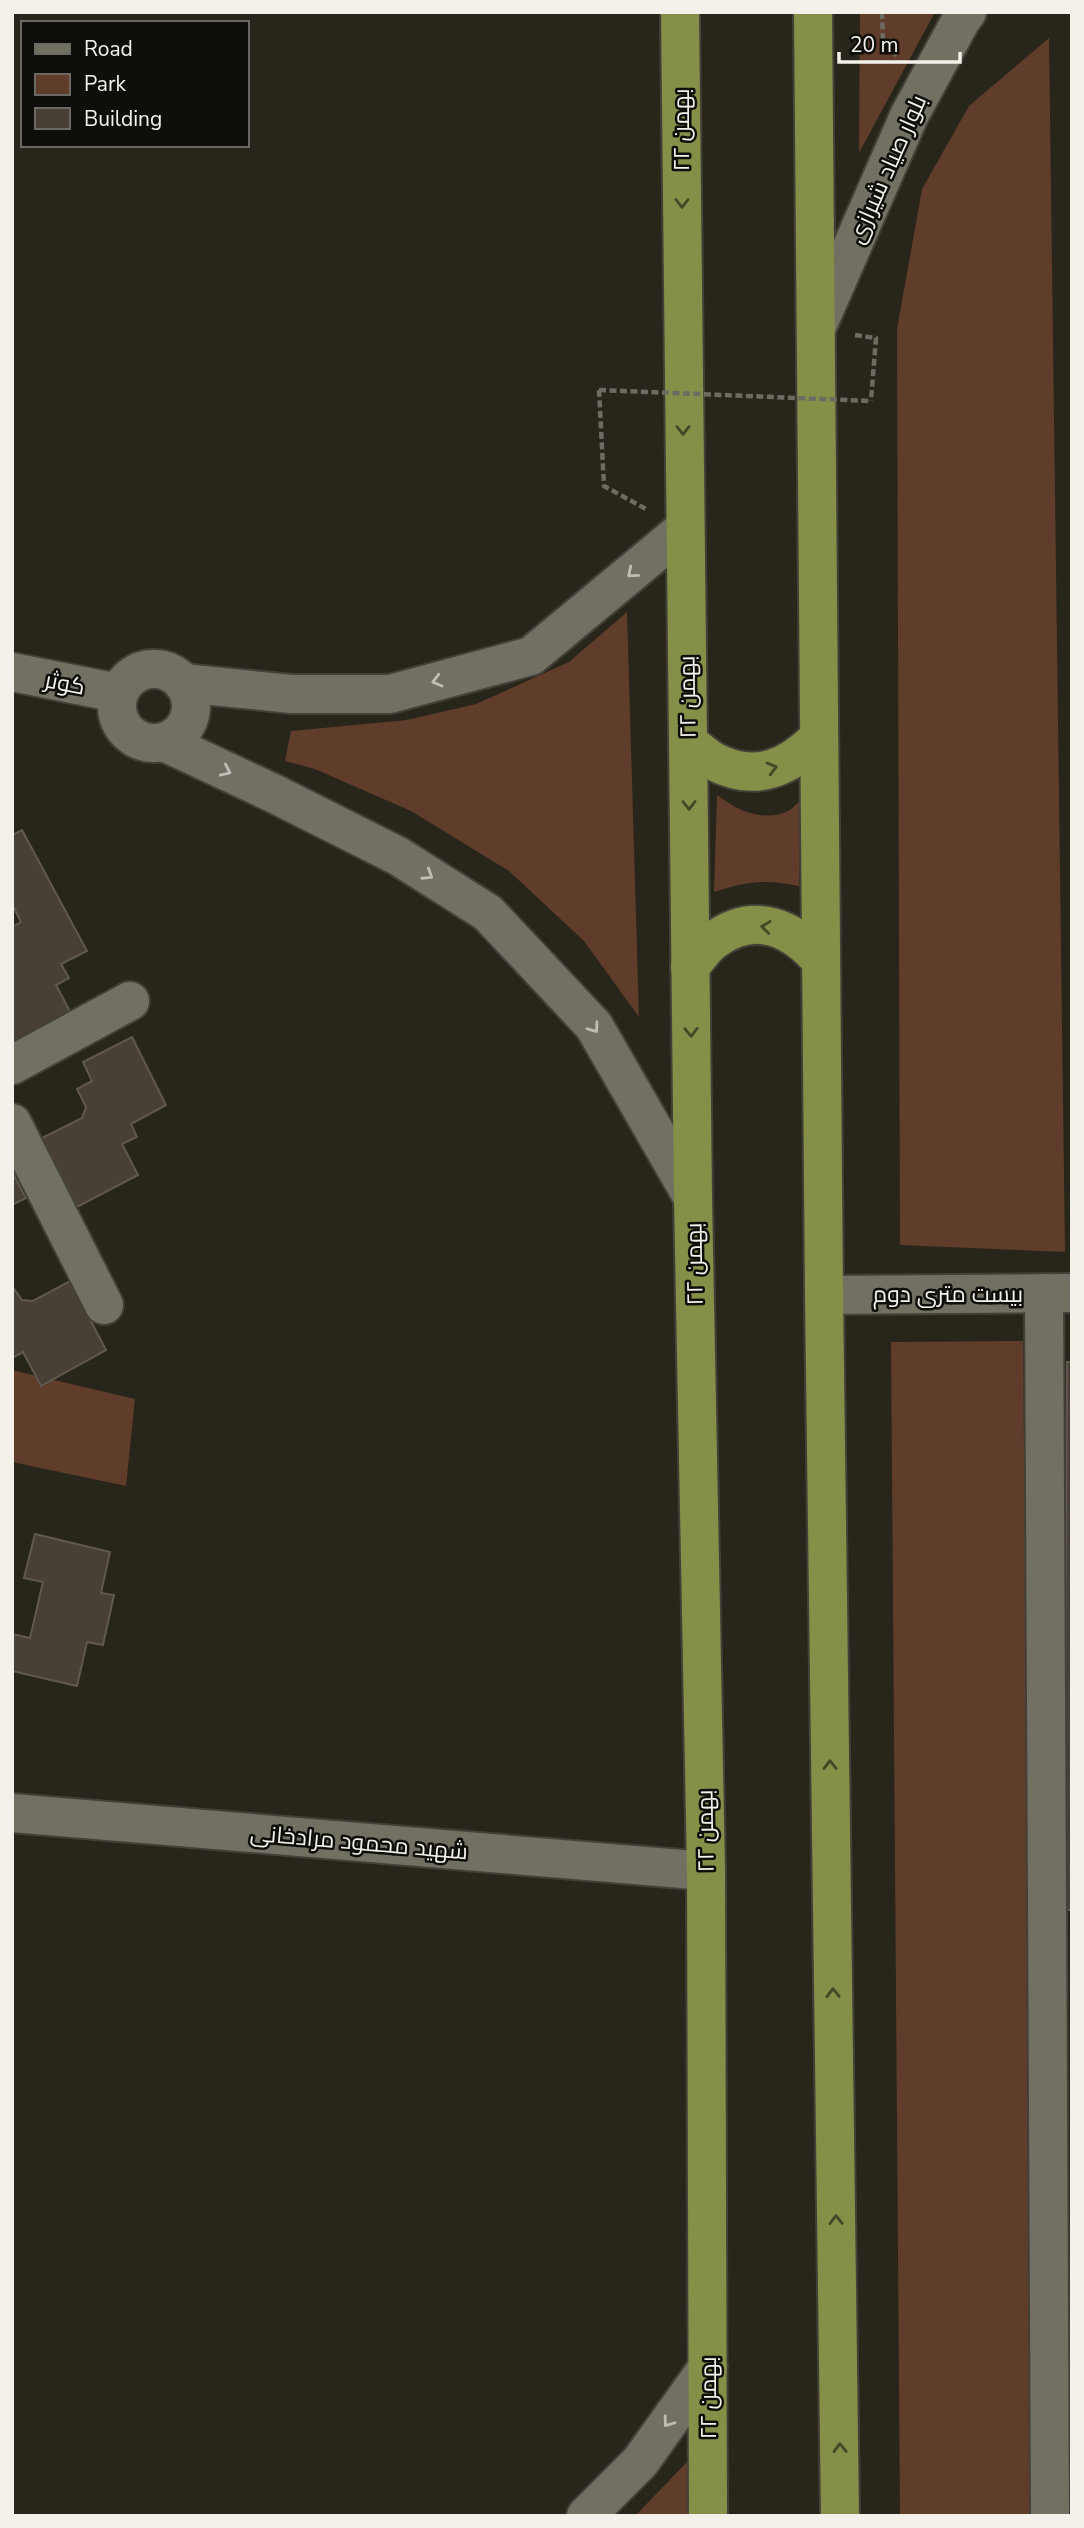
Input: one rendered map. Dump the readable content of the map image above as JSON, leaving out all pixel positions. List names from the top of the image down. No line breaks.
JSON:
{"streets":{"highway":["۲۲ بهمن"],"street":["بلوار صیاد شیرازی","کوثر","بیست متری دوم","شهید محمود مرادخانی"]},"crossings":[["۲۲ بهمن","شهید محمود مرادخانی"]],"legend":["Road","Park","Building"],"scale_bar":"20 m"}
